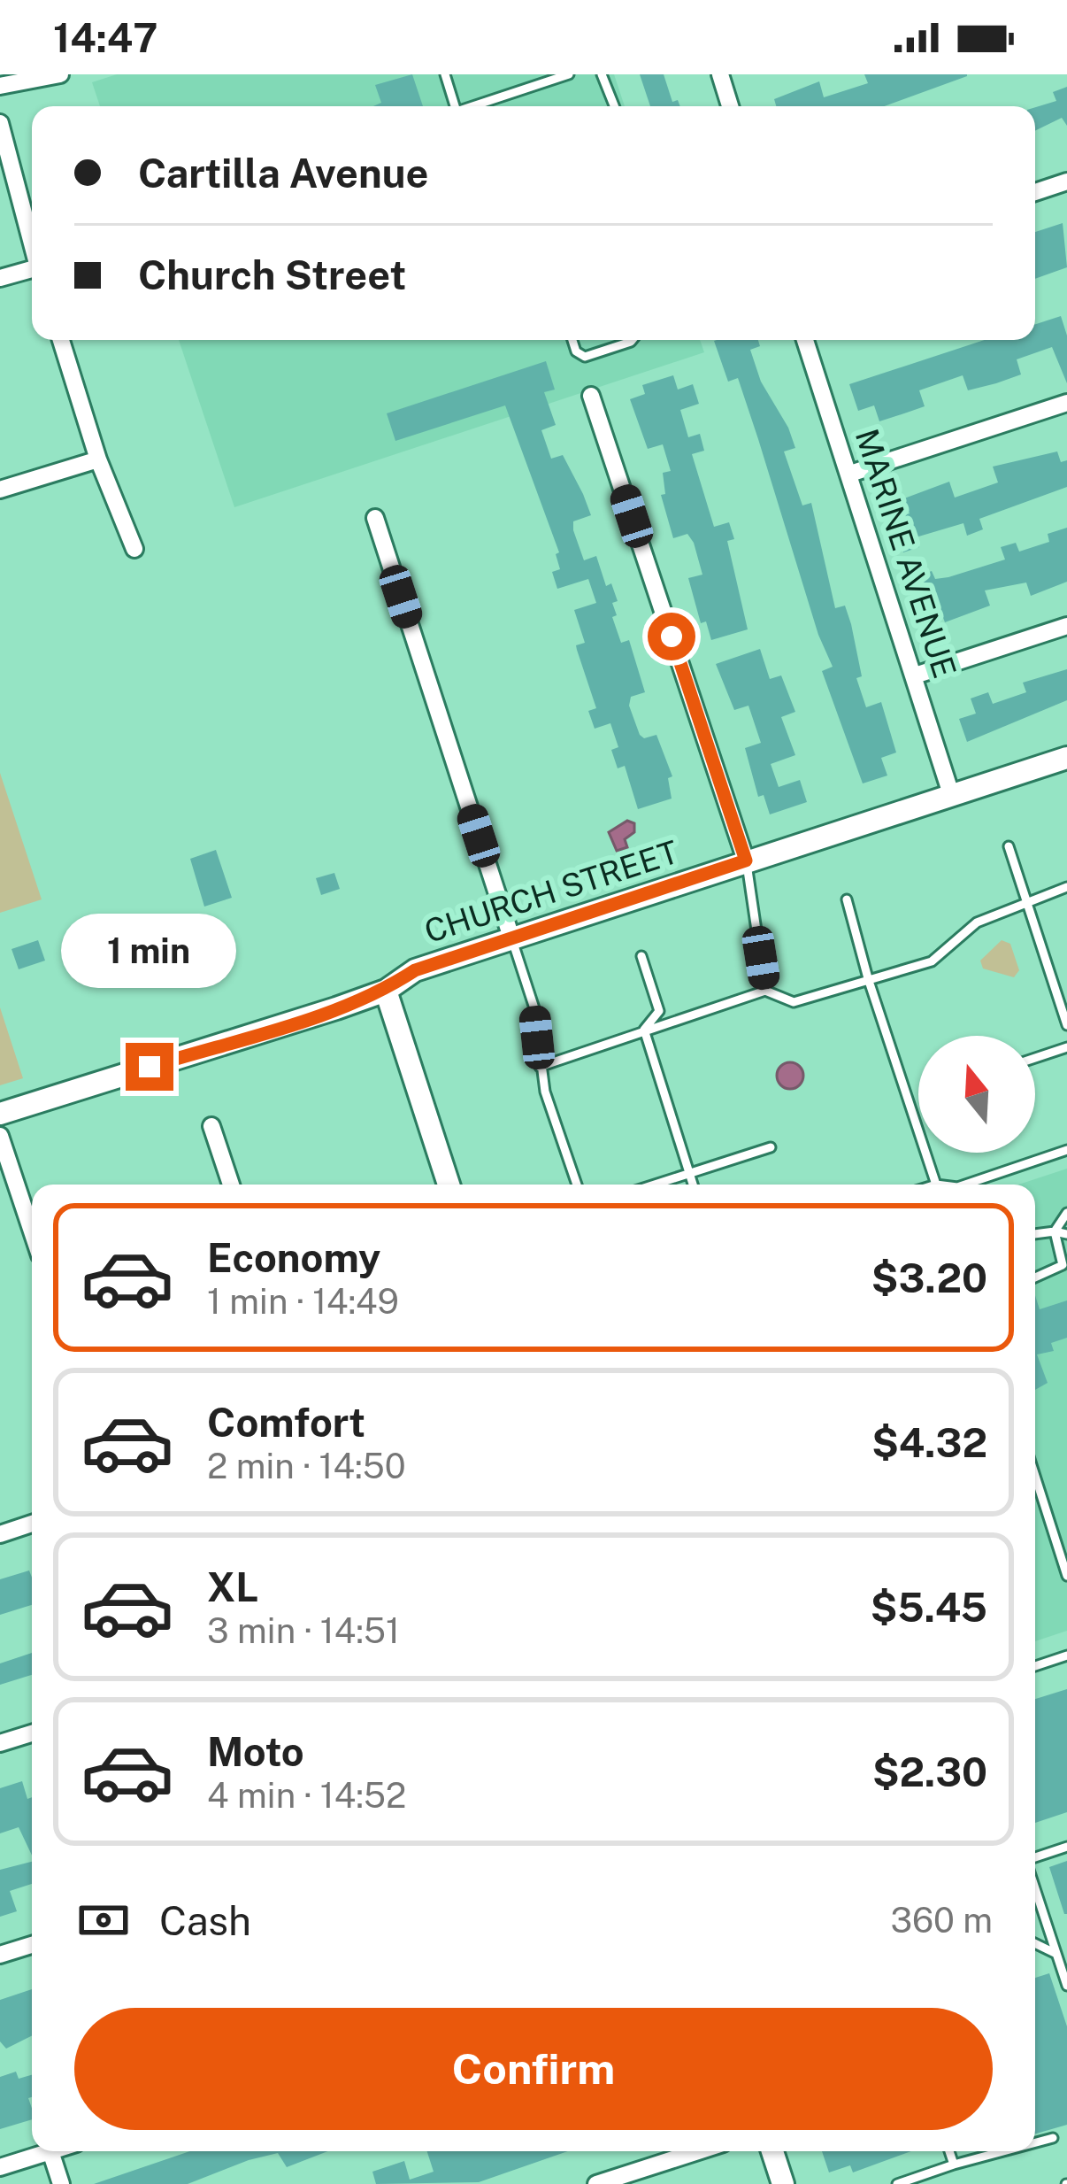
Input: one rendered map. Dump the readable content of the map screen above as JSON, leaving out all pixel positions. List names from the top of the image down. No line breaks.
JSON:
{"streets":{"street":["MARINE AVENUE","CHURCH STREET"]},"crossings":[["MARINE AVENUE","CHURCH STREET"]],"north":"top","page":{"status":"14:47","banner":["Cartilla Avenue","Church Street"],"bubble":"1 min","list":[{"name":"Economy","note":"1 min · 14:49","value":"$3.20"},{"name":"Comfort","note":"2 min · 14:50","value":"$4.32"},{"name":"XL","note":"3 min · 14:51","value":"$5.45"},{"name":"Moto","note":"4 min · 14:52","value":"$2.30"}],"pay":["Cash","360 m"],"buttons":"Confirm"}}
